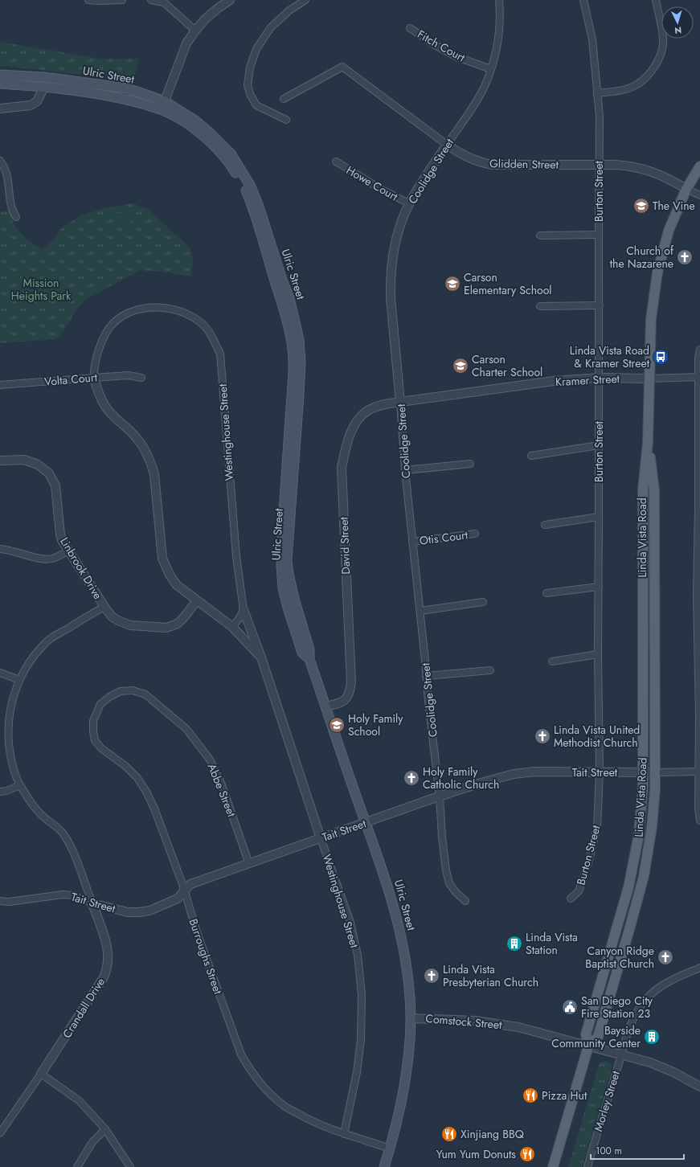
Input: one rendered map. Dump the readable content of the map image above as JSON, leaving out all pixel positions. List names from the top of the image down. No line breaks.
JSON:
{"streets":{"main road":["Ulric Street","Linda Vista Road"],"street":["Fitch Court","Glidden Street","Coolidge Street","Howe Court","Burton Street","Volta Court","Kramer Street","Westinghouse Street","Otis Court","David Street","Linbrook Drive","Tait Street","Abbe Street","Burroughs Street","Crandall Drive","Comstock Street","Morley Street"]},"crossings":[["Fitch Court","Coolidge Street"],["Ulric Street","David Street"],["Ulric Street","Tait Street"],["Ulric Street","Burroughs Street"],["Ulric Street","Comstock Street"],["Glidden Street","Coolidge Street"],["Glidden Street","Burton Street"],["Glidden Street","Linda Vista Road"],["Coolidge Street","Howe Court"],["Coolidge Street","Kramer Street"],["Coolidge Street","Otis Court"],["Coolidge Street","David Street"],["Coolidge Street","Tait Street"],["Burton Street","Kramer Street"],["Burton Street","Tait Street"],["Volta Court","Westinghouse Street"],["Kramer Street","Linda Vista Road"],["Kramer Street","David Street"],["Westinghouse Street","Tait Street"],["Westinghouse Street","Burroughs Street"],["Linda Vista Road","Tait Street"],["Linda Vista Road","Comstock Street"],["Linbrook Drive","Crandall Drive"],["Tait Street","Abbe Street"],["Tait Street","Burroughs Street"],["Tait Street","Crandall Drive"],["Abbe Street","Burroughs Street"],["Comstock Street","Morley Street"]],"parks":["Mission Heights Park"],"places":{"school or university":["The Vine","Carson Elementary School","Carson Charter School","Holy Family School"],"church":["Church of the Nazarene","Linda Vista United Methodist Church","Holy Family Catholic Church","Canyon Ridge Baptist Church","Linda Vista Presbyterian Church"],"bus stop":["Linda Vista Road & Kramer Street"],"building":["Linda Vista Station","Bayside Community Center"],"public building":["San Diego City Fire Station 23"],"restaurant":["Pizza Hut","Xinjiang BBQ","Yum Yum Donuts"]},"scale_bar":"100 m","north":"bottom"}
